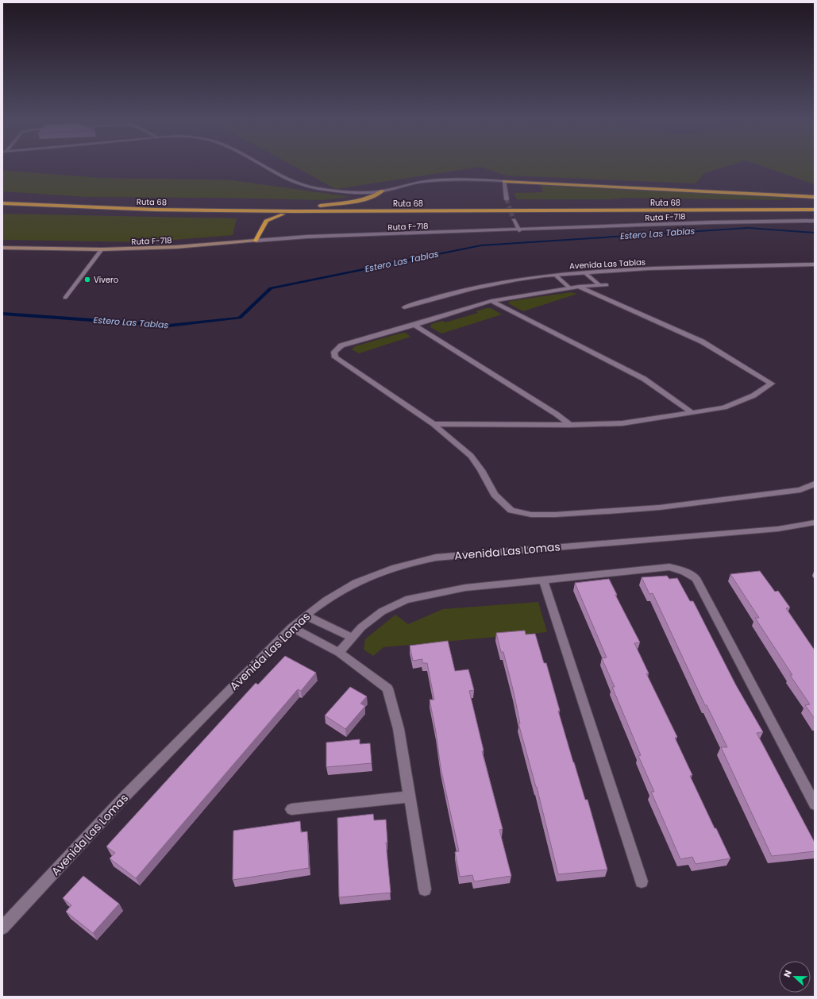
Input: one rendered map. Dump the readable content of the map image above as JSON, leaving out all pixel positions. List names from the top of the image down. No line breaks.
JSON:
{"streets":{"highway":["Ruta 68"],"main road":["Ruta F-718"],"street":["Avenida Las Tablas","Avenida Las Lomas"]},"water":["Estero Las Tablas"],"places":["Vivero"],"north":"left"}
